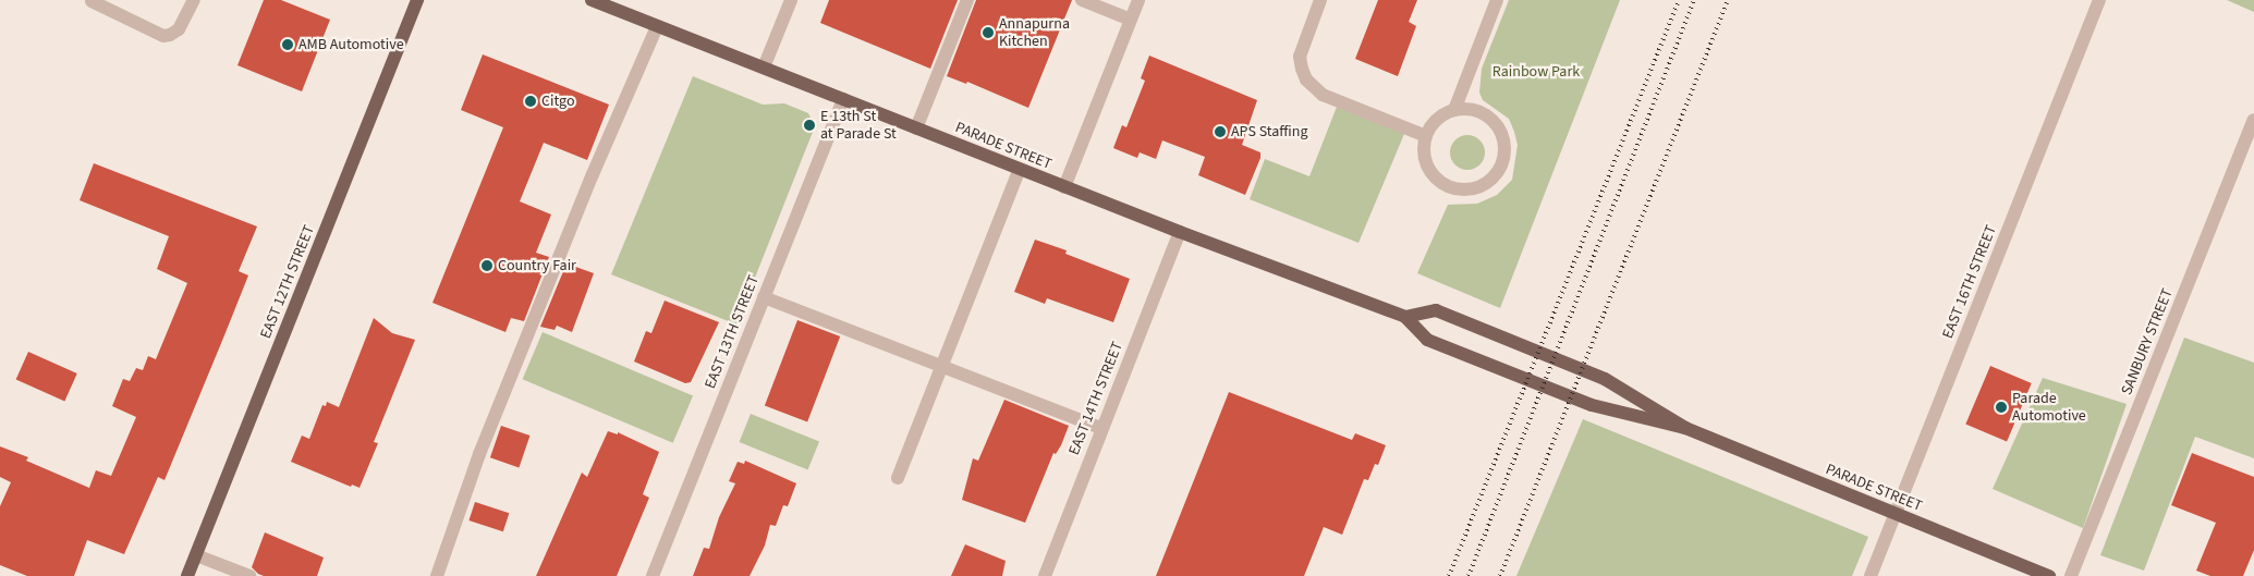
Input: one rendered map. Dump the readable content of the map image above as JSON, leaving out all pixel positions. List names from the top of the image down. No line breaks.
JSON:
{"streets":{"main road":["PARADE STREET","EAST 12TH STREET"],"street":["EAST 16TH STREET","EAST 13TH STREET","SANBURY STREET","EAST 14TH STREET"]},"crossings":[["PARADE STREET","EAST 16TH STREET"],["PARADE STREET","EAST 13TH STREET"],["PARADE STREET","EAST 14TH STREET"]],"parks":["Rainbow Park"],"places":["Annapurna Kitchen","AMB Automotive","Citgo","E 13th St at Parade St","APS Staffing","Country Fair","Parade Automotive"]}
